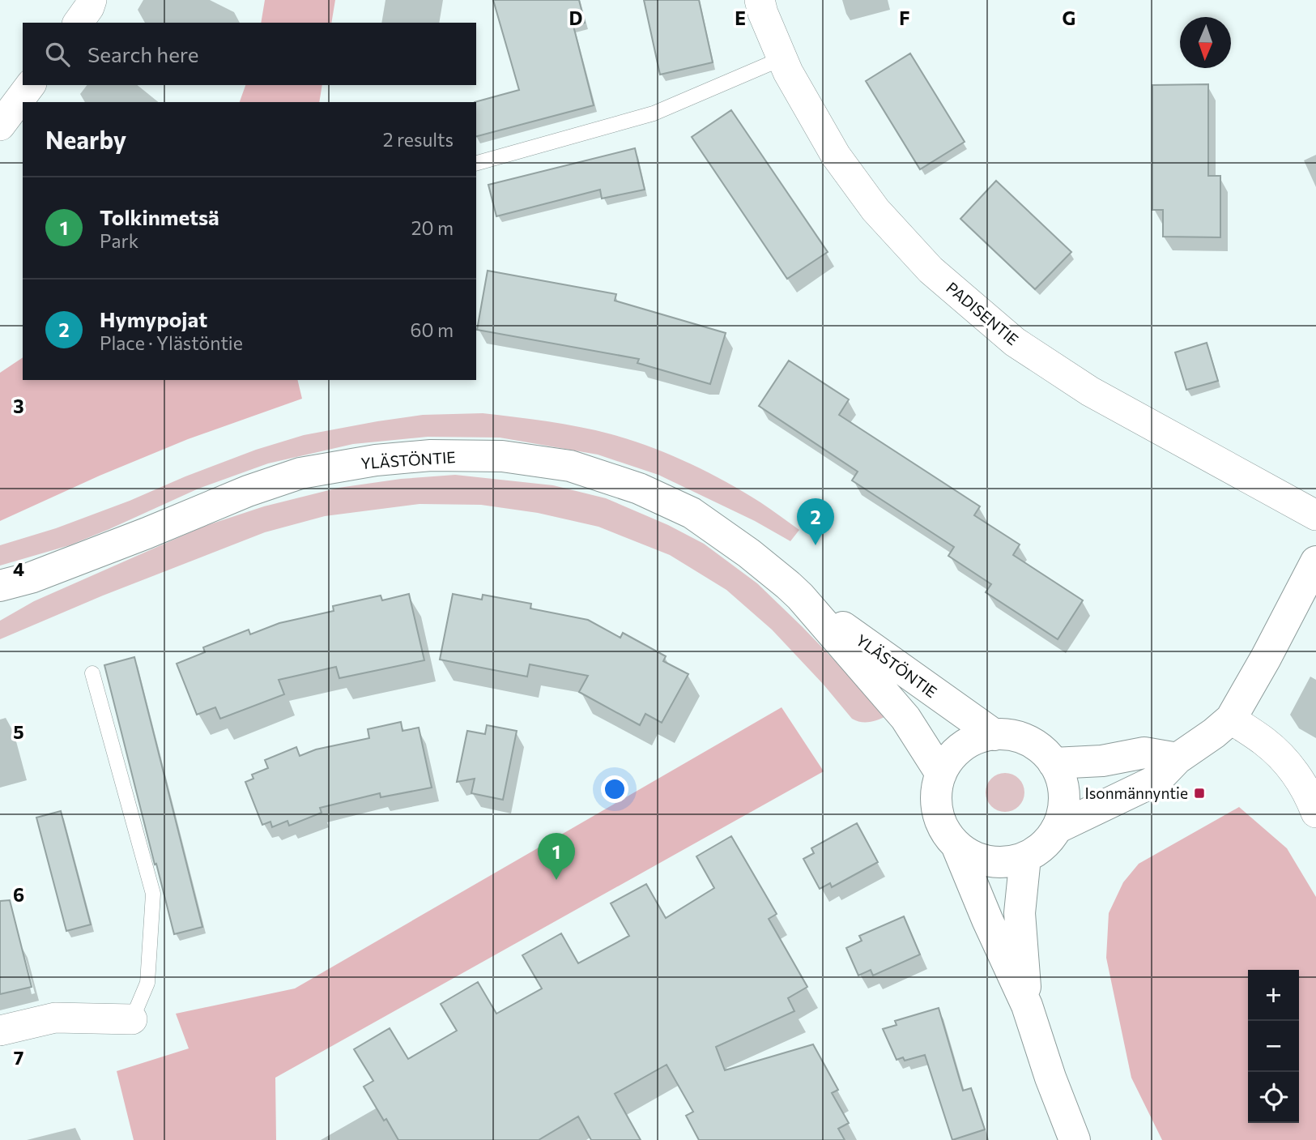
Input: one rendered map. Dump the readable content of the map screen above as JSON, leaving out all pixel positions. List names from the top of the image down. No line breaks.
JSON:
{"streets":{"main road":["YLÄSTÖNTIE"],"street":["PADISENTIE"]},"places":{"transit":["Isonmännyntie"]},"north":"bottom","page":{"search":"Search here","heading":["Nearby","2 results"],"list":[{"mark":"1","name":"Tolkinmetsä","note":"Park","value":"20 m"},{"mark":"2","name":"Hymypojat","note":"Place · Ylästöntie","value":"60 m"}],"pins":["2","1"],"map_buttons":["+","−"]},"grid":{"columns":["D","E","F","G"],"rows":["3","4","5","6","7"]}}
